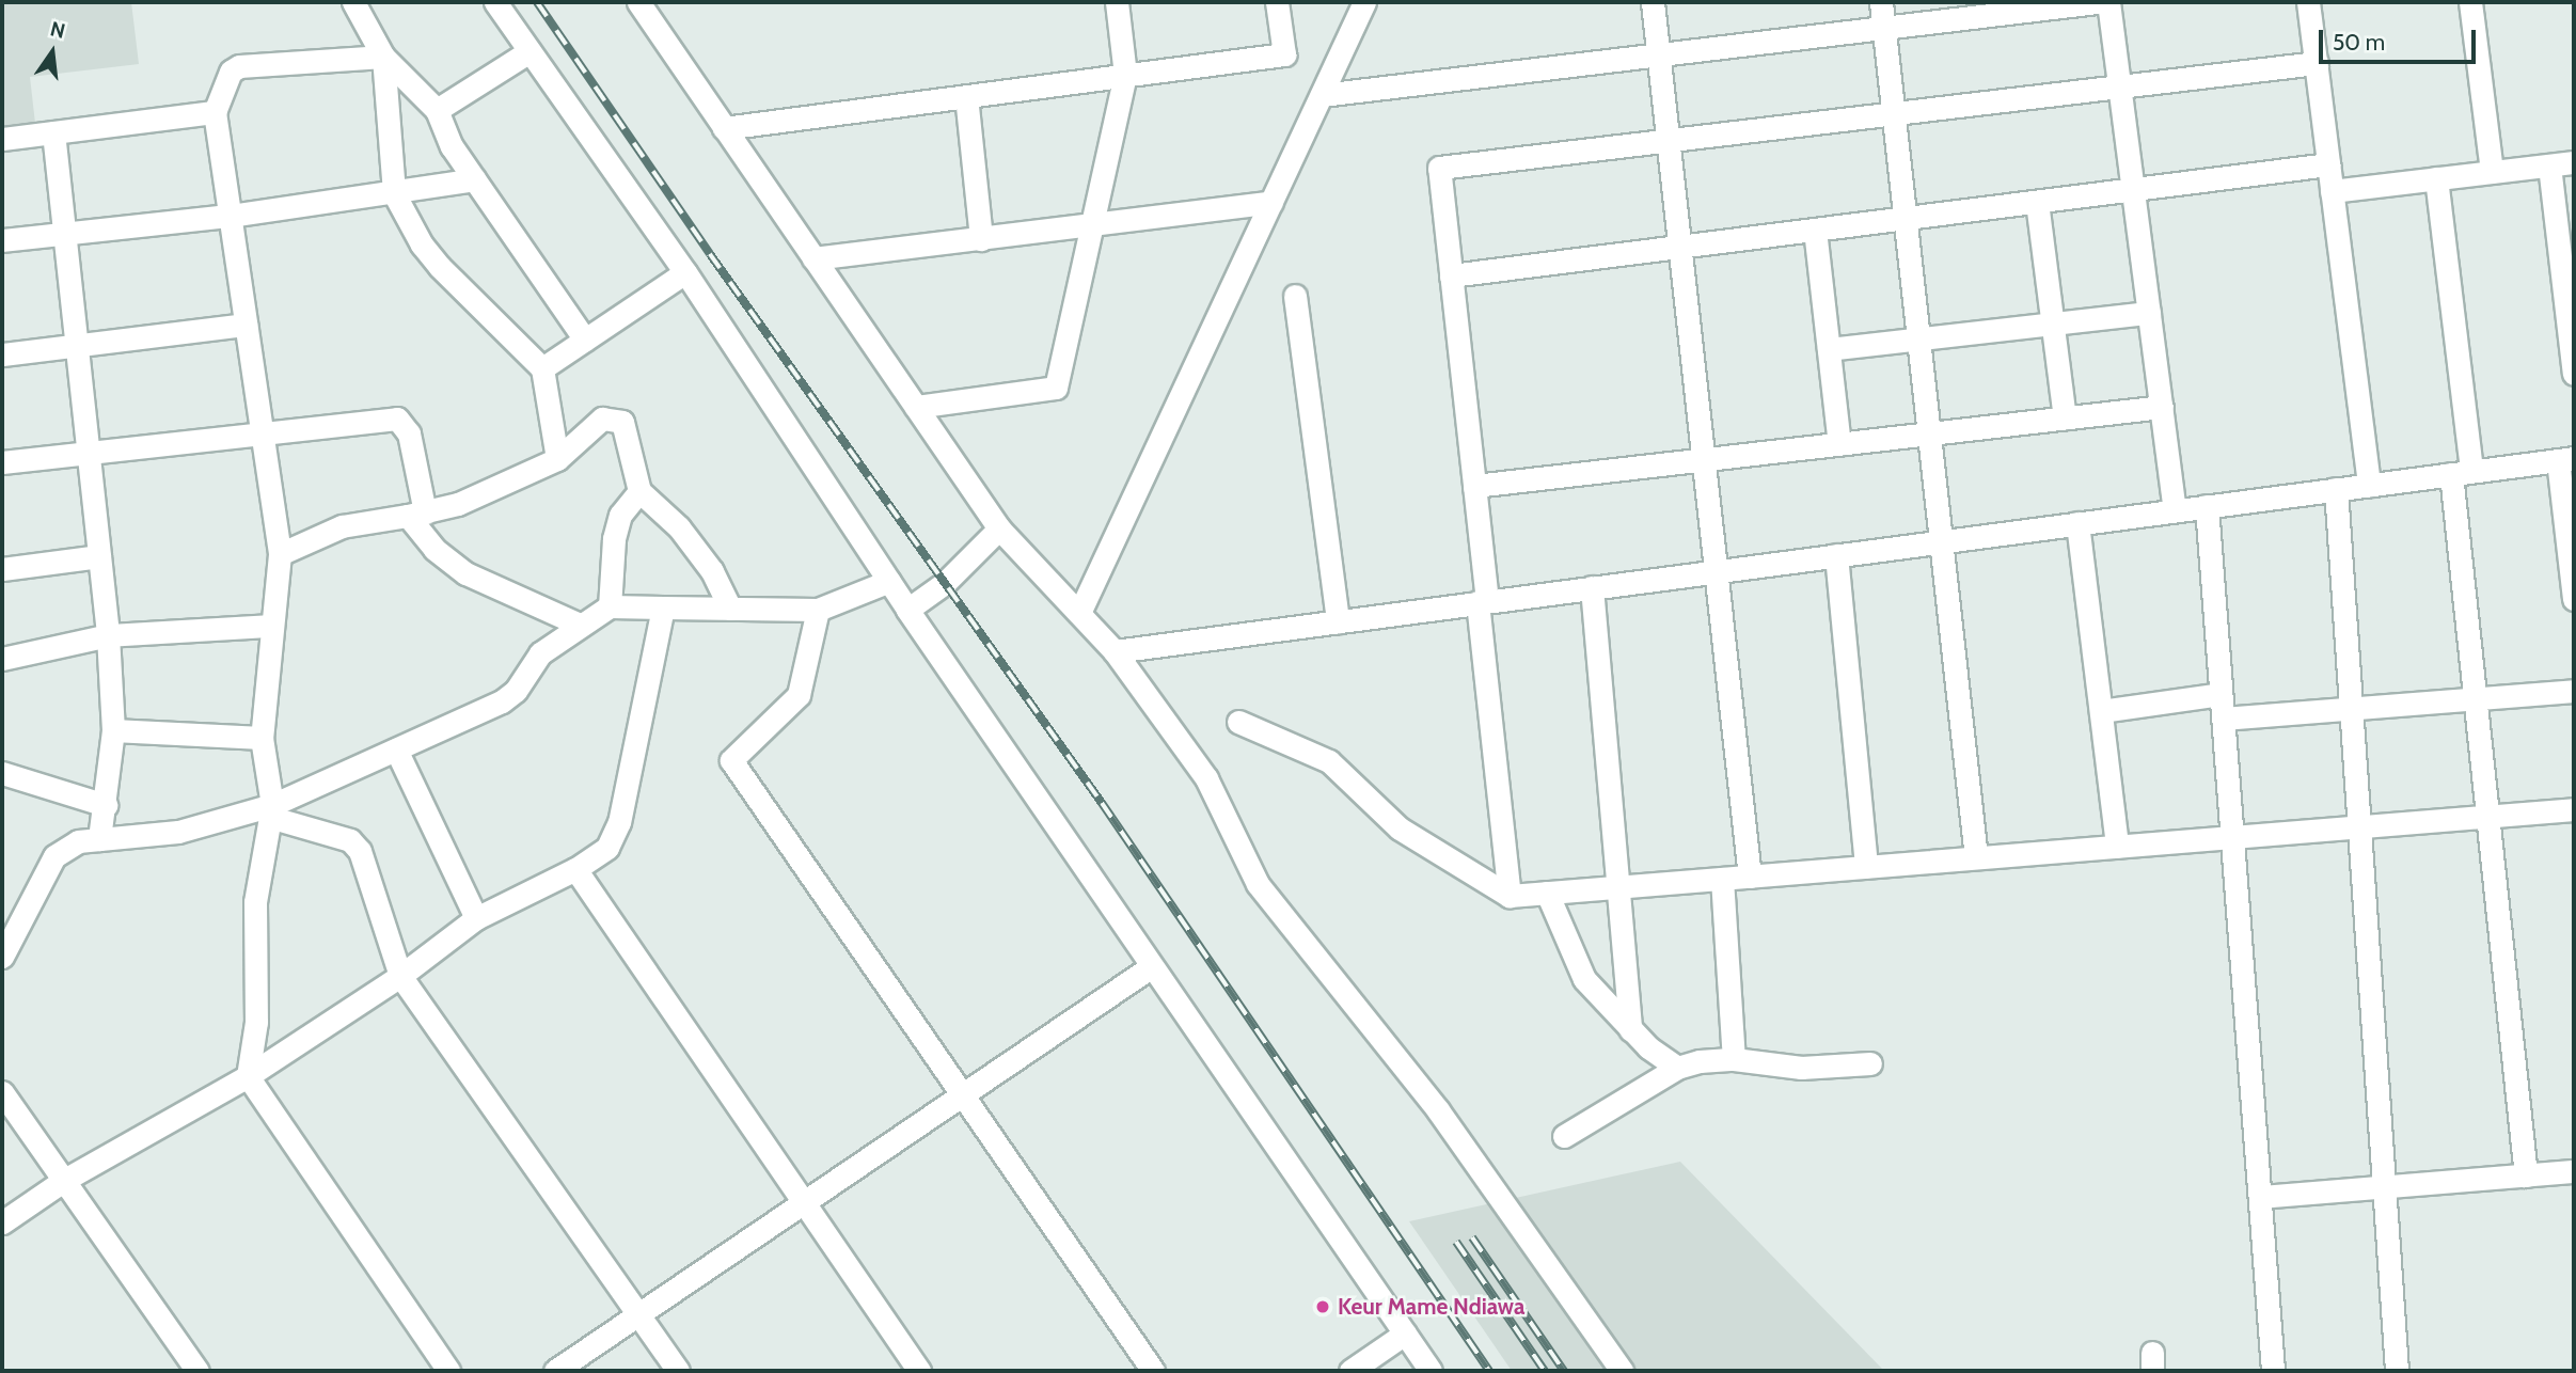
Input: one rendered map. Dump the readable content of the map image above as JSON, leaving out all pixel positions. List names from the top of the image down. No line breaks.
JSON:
{"places":["Keur Mame Ndiawa"],"scale_bar":"50 m","north":"top"}
